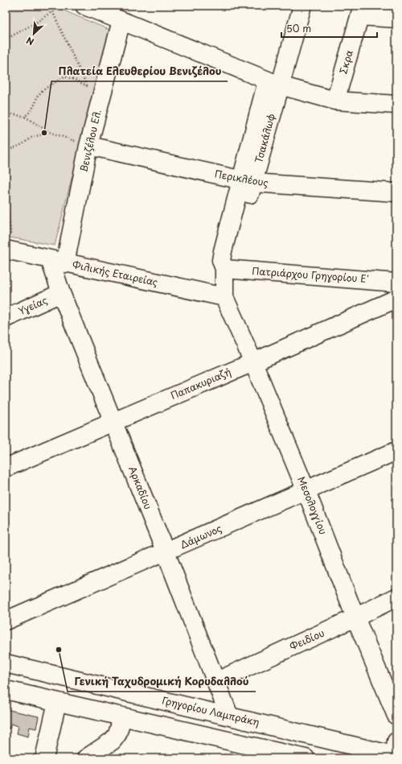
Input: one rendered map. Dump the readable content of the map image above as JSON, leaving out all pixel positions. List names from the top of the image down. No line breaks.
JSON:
{"streets":{"street":["Σκρα","Τσακάλωφ","Βενιζέλου Ελ.","Περικλέους","Φιλικής Εταιρείας","Πατριάρχου Γρηγορίου Ε'","Υγείας","Παπακυριαζή","Αρκαδίου","Μεσολογγίου","Δάμωνος","Φειδίου","Γρηγορίου Λαμπράκη"]},"crossings":[["Τσακάλωφ","Περικλέους"],["Τσακάλωφ","Πατριάρχου Γρηγορίου Ε'"],["Βενιζέλου Ελ.","Περικλέους"],["Βενιζέλου Ελ.","Φιλικής Εταιρείας"],["Βενιζέλου Ελ.","Αρκαδίου"],["Φιλικής Εταιρείας","Αρκαδίου"],["Φιλικής Εταιρείας","Μεσολογγίου"],["Υγείας","Αρκαδίου"],["Παπακυριαζή","Αρκαδίου"],["Παπακυριαζή","Μεσολογγίου"],["Αρκαδίου","Δάμωνος"],["Αρκαδίου","Φειδίου"],["Αρκαδίου","Γρηγορίου Λαμπράκη"],["Μεσολογγίου","Δάμωνος"],["Μεσολογγίου","Φειδίου"]],"places":["Πλατεία Ελευθερίου Βενιζέλου","Γενική Ταχυδρομική Κορυδαλλού"],"scale_bar":"50 m","north":"bottom left"}
